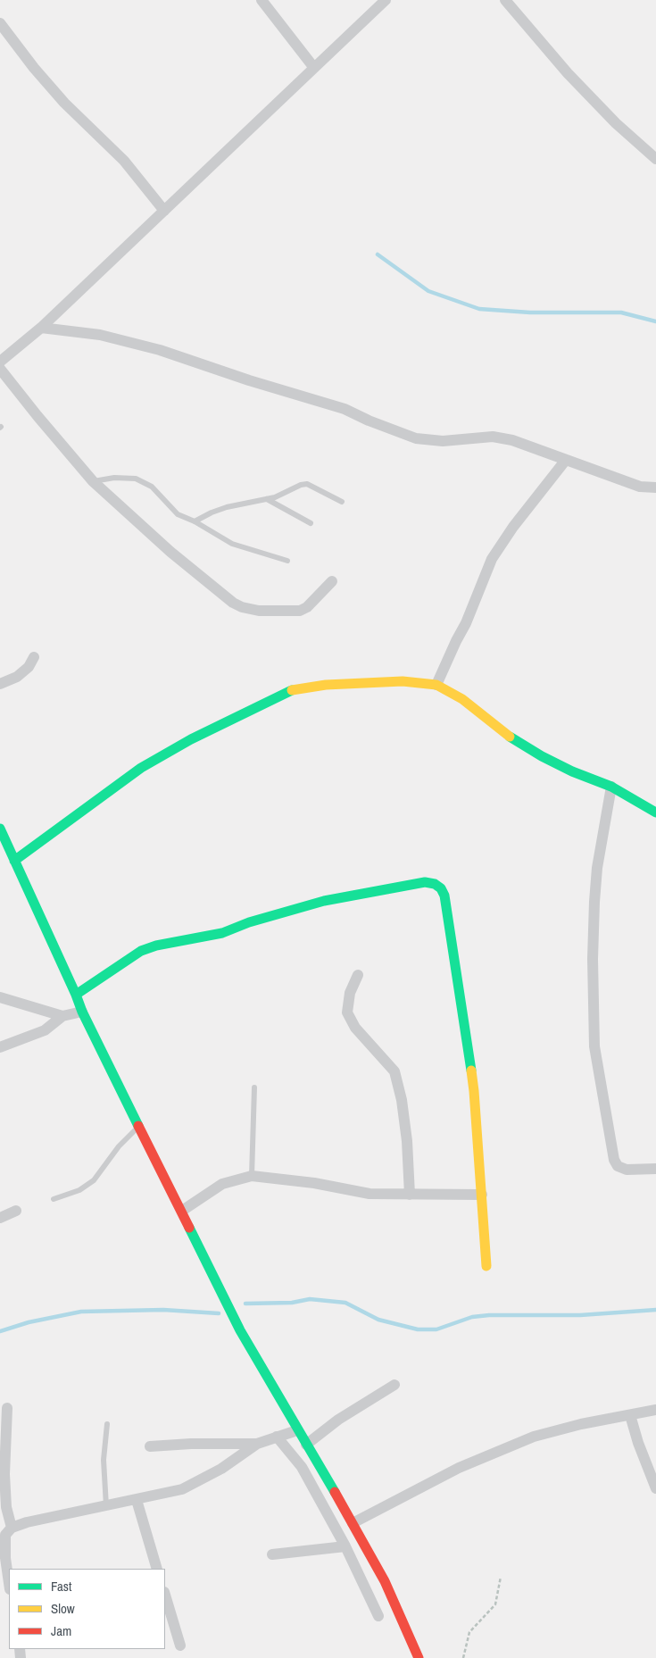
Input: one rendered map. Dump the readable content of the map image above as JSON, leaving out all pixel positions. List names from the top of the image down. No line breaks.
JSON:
{"legend":["Fast","Slow","Jam"]}
